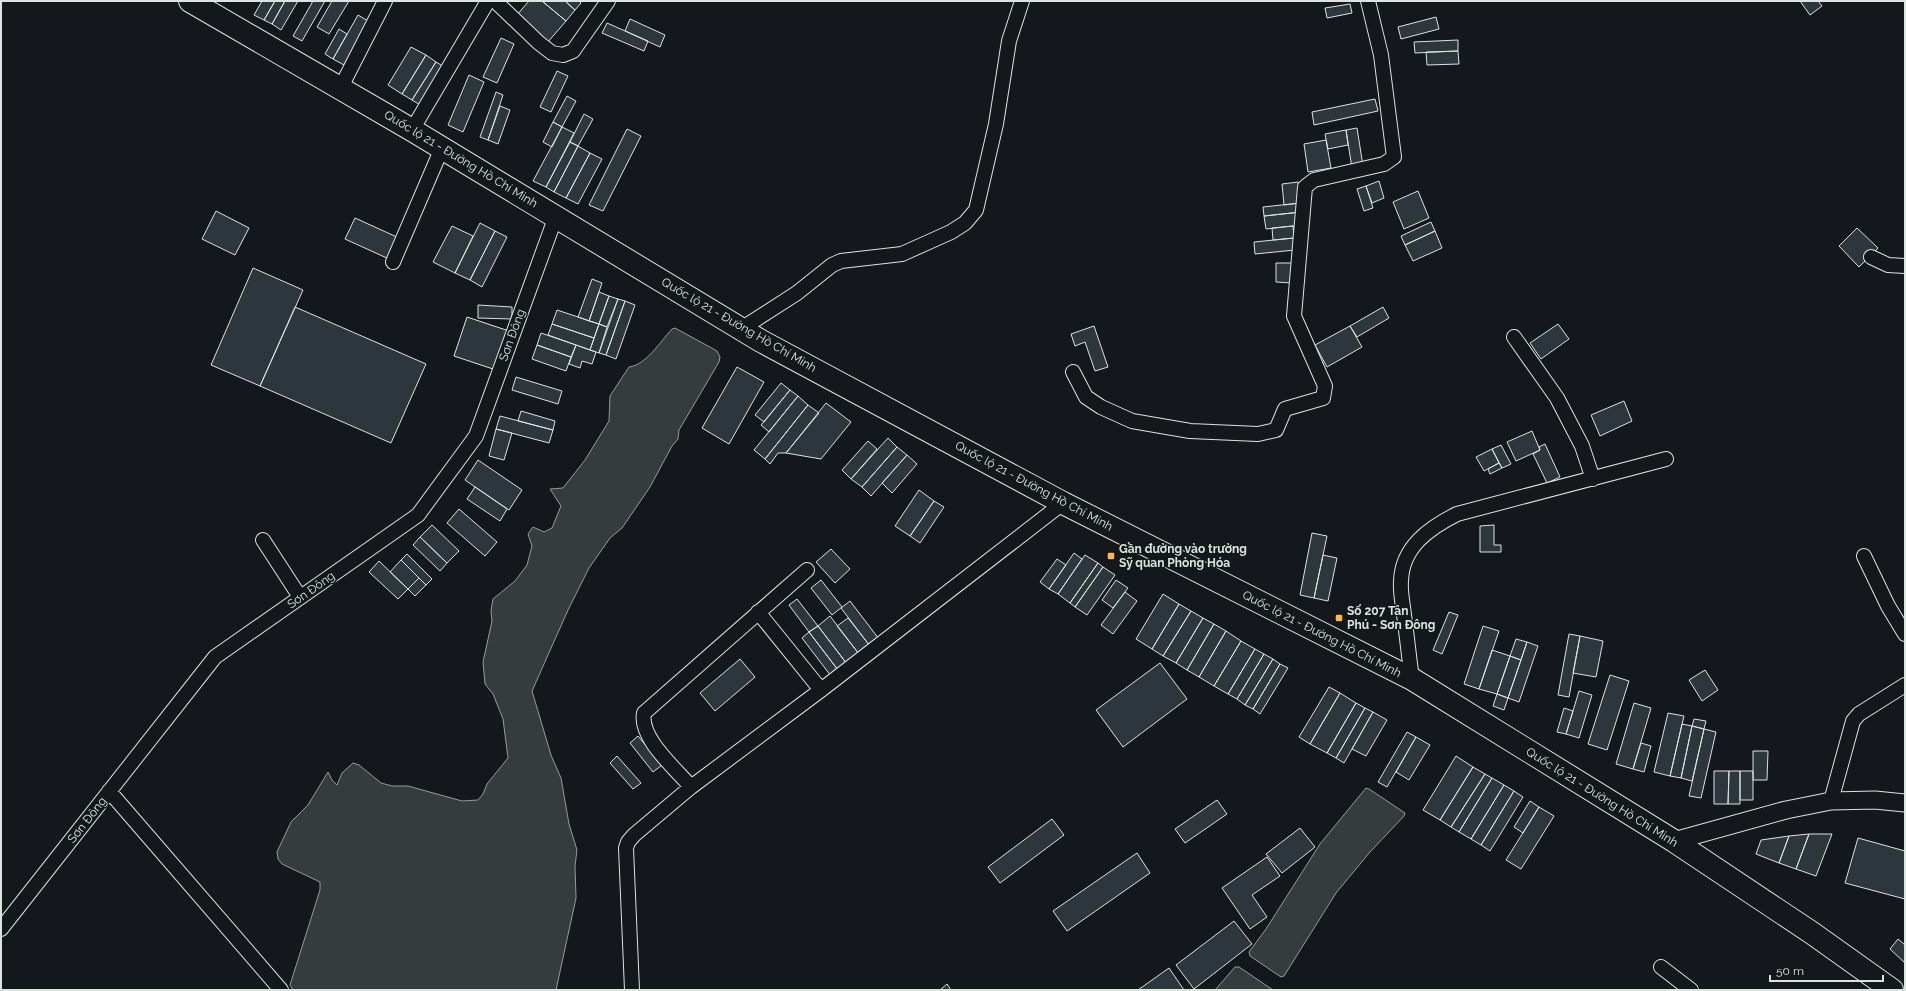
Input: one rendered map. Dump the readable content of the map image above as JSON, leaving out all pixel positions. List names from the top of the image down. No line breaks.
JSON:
{"streets":{"highway":["Quốc lộ 21 - Đường Hồ Chí Minh"],"street":["Sơn Đông"]},"crossings":[["Quốc lộ 21 - Đường Hồ Chí Minh","Sơn Đông"]],"places":{"transit":["Gần đường vào trường Sỹ quan Phòng Hóa","Số 207 Tân Phú - Sơn Đông"]},"scale_bar":"50 m"}
